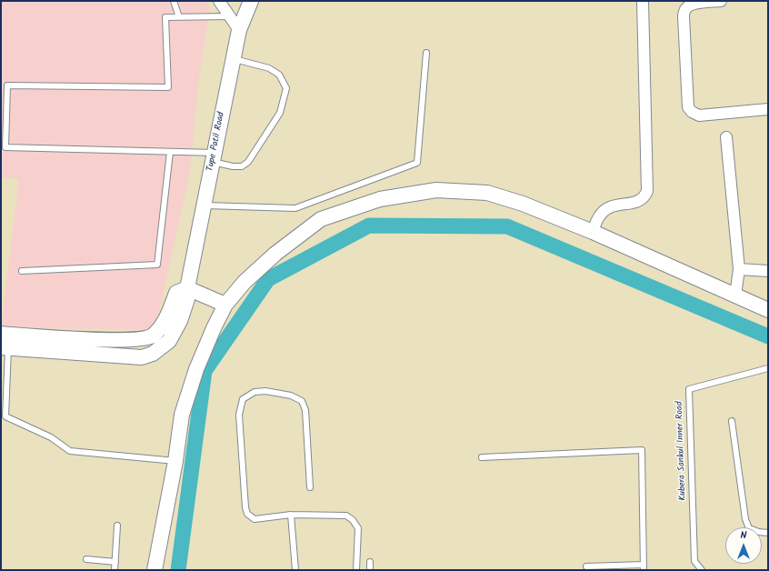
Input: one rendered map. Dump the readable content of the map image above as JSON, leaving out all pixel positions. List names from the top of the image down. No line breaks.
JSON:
{"streets":{"street":["Tupe Patil Road"],"lane":["Kubera Sankul Inner Road"]},"north":"top"}
